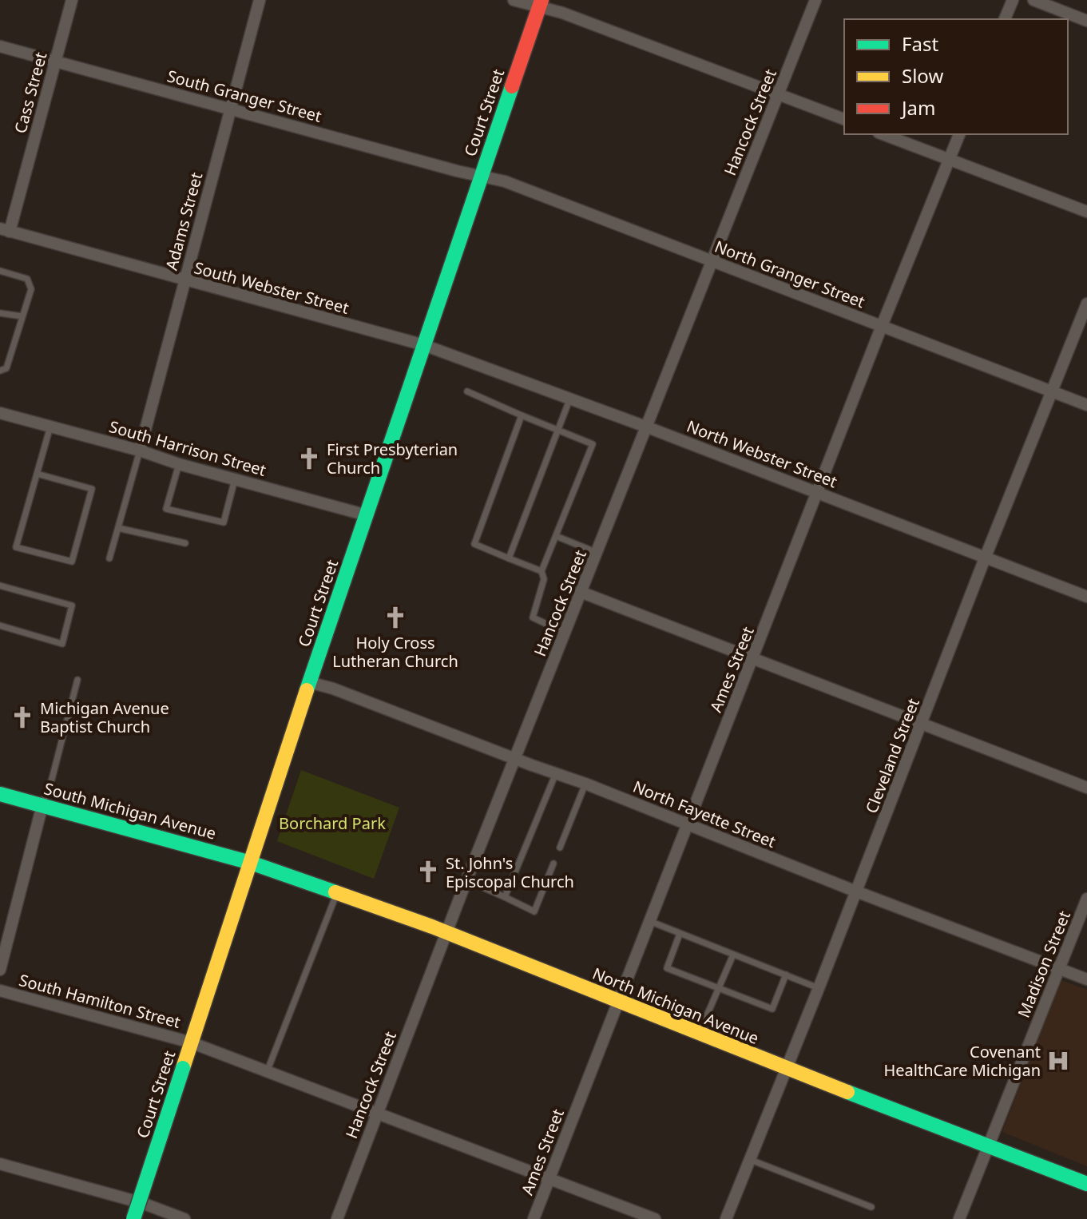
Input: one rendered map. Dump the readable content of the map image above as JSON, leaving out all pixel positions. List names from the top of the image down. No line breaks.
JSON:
{"streets":{"main road":["Court Street","South Michigan Avenue","North Michigan Avenue"],"street":["Cass Street","South Granger Street","Hancock Street","Adams Street","North Granger Street","South Webster Street","South Harrison Street","North Webster Street","Ames Street","Cleveland Street","North Fayette Street","Madison Street","South Hamilton Street"]},"crossings":[["Cass Street","South Granger Street"],["Cass Street","South Webster Street"],["South Granger Street","Court Street"],["South Granger Street","Adams Street"],["South Granger Street","North Granger Street"],["Court Street","North Granger Street"],["Court Street","South Webster Street"],["Court Street","South Harrison Street"],["Court Street","North Webster Street"],["Court Street","South Michigan Avenue"],["Court Street","North Fayette Street"],["Court Street","South Hamilton Street"],["Court Street","North Michigan Avenue"],["Hancock Street","North Granger Street"],["Hancock Street","North Webster Street"],["Hancock Street","North Fayette Street"],["Hancock Street","South Hamilton Street"],["Hancock Street","North Michigan Avenue"],["Adams Street","South Webster Street"],["Adams Street","South Harrison Street"],["North Granger Street","Ames Street"],["North Granger Street","Cleveland Street"],["South Webster Street","North Webster Street"],["North Webster Street","Ames Street"],["North Webster Street","Cleveland Street"],["Ames Street","North Fayette Street"],["Ames Street","South Hamilton Street"],["Ames Street","North Michigan Avenue"],["Cleveland Street","North Fayette Street"],["Cleveland Street","North Michigan Avenue"],["South Michigan Avenue","North Michigan Avenue"],["North Fayette Street","Madison Street"],["Madison Street","North Michigan Avenue"]],"parks":["Borchard Park"],"places":{"church":["First Presbyterian Church","Holy Cross Lutheran Church","Michigan Avenue Baptist Church","St. John's Episcopal Church"],"hospital":["Covenant HealthCare Michigan"]},"legend":["Fast","Slow","Jam"]}
